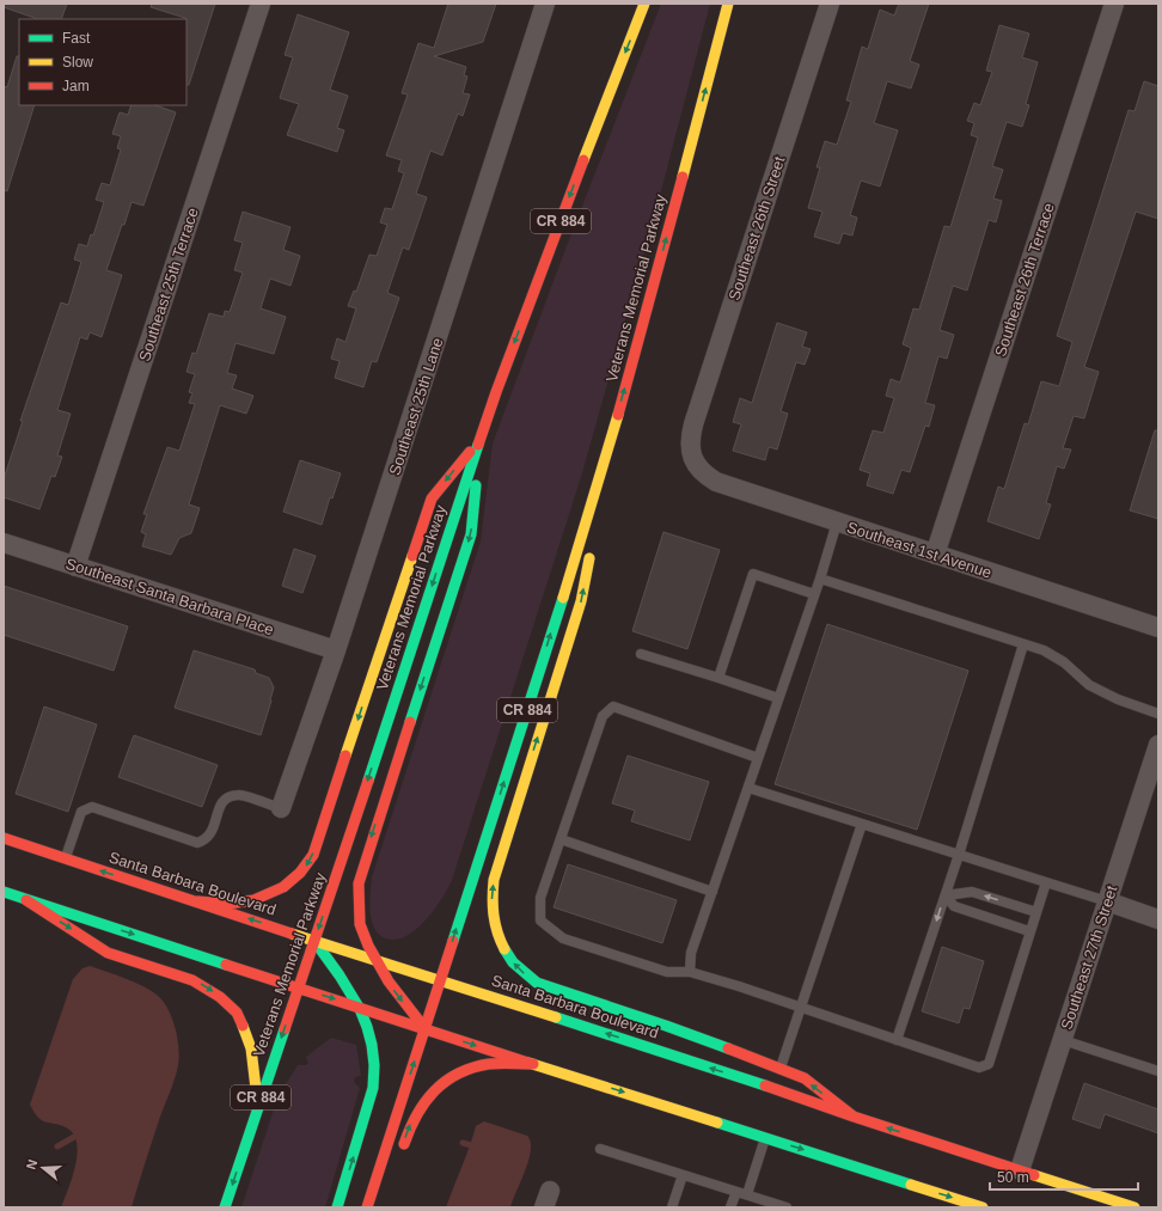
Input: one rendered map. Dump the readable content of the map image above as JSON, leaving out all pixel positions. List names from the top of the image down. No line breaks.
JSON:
{"streets":{"main road":["CR 884","Veterans Memorial Parkway","Santa Barbara Boulevard"],"street":["Southeast 26th Street","Southeast 26th Terrace","Southeast 25th Terrace","Southeast 25th Lane","Southeast 1st Avenue","Southeast Santa Barbara Place","Southeast 27th Street"]},"crossings":[["Southeast 26th Street","Southeast 1st Avenue"],["Southeast 26th Terrace","Southeast 1st Avenue"],["Southeast 25th Terrace","Southeast Santa Barbara Place"],["Veterans Memorial Parkway","Santa Barbara Boulevard"],["Southeast 25th Lane","Southeast Santa Barbara Place"],["Santa Barbara Boulevard","Southeast 27th Street"]],"legend":["Fast","Slow","Jam"],"scale_bar":"50 m","north":"left"}
